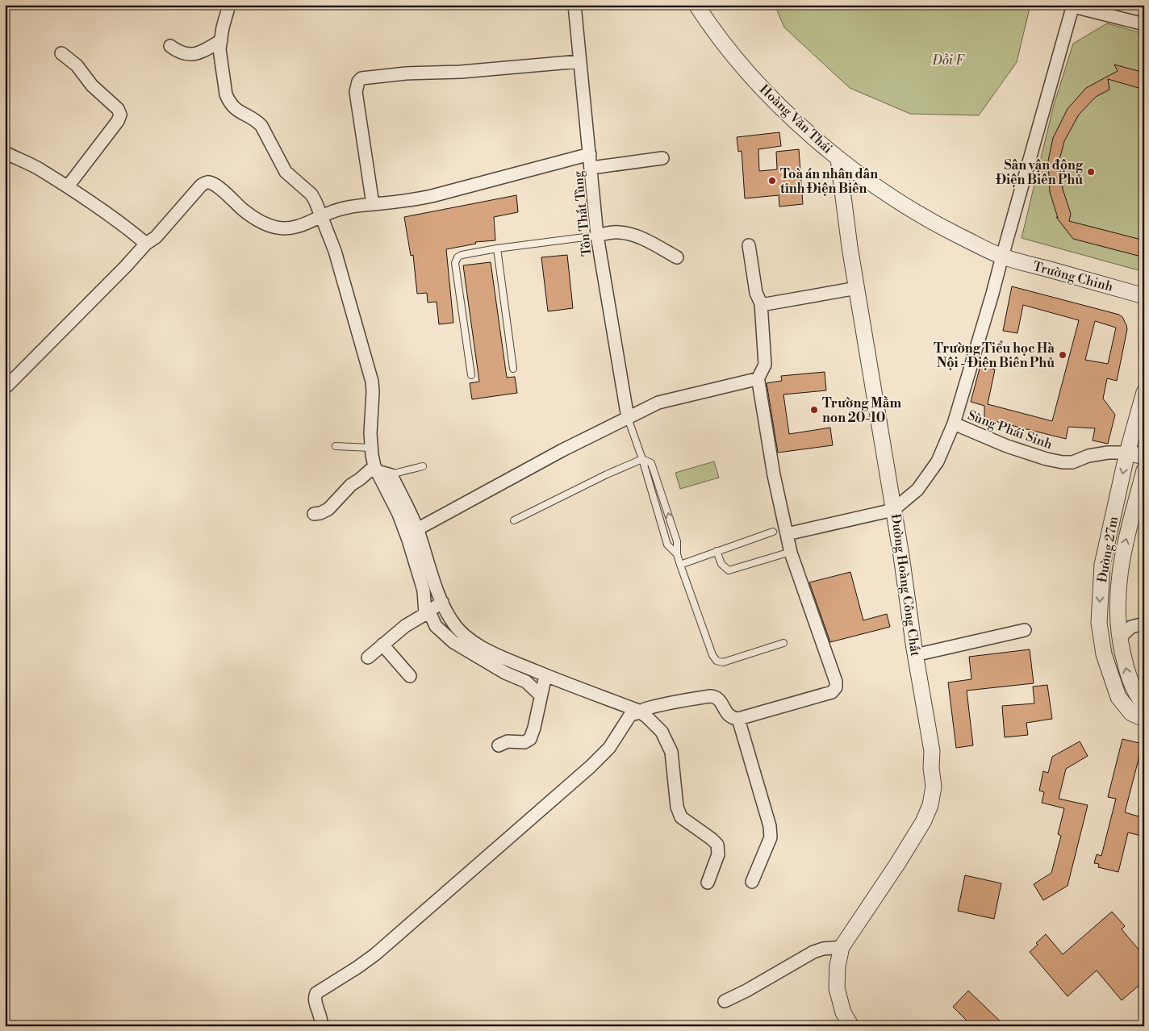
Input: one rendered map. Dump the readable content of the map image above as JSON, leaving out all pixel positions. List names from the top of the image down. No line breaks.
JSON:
{"streets":{"street":["Hoàng Văn Thái","Tôn Thất Tùng","Trường Chinh","Sùng Phái Sinh","Đường 27m","Đường Hoàng Công Chất"]},"crossings":[["Hoàng Văn Thái","Trường Chinh"],["Hoàng Văn Thái","Đường Hoàng Công Chất"],["Trường Chinh","Đường Hoàng Công Chất"],["Sùng Phái Sinh","Đường 27m"],["Sùng Phái Sinh","Đường Hoàng Công Chất"]],"parks":["Đồi F"],"places":["Sân vận động Điện Biên Phủ","Toà án nhân dân tỉnh Điện Biên","Trường Tiểu học Hà Nội - Điện Biên Phủ","Trường Mầm non 20-10"]}
